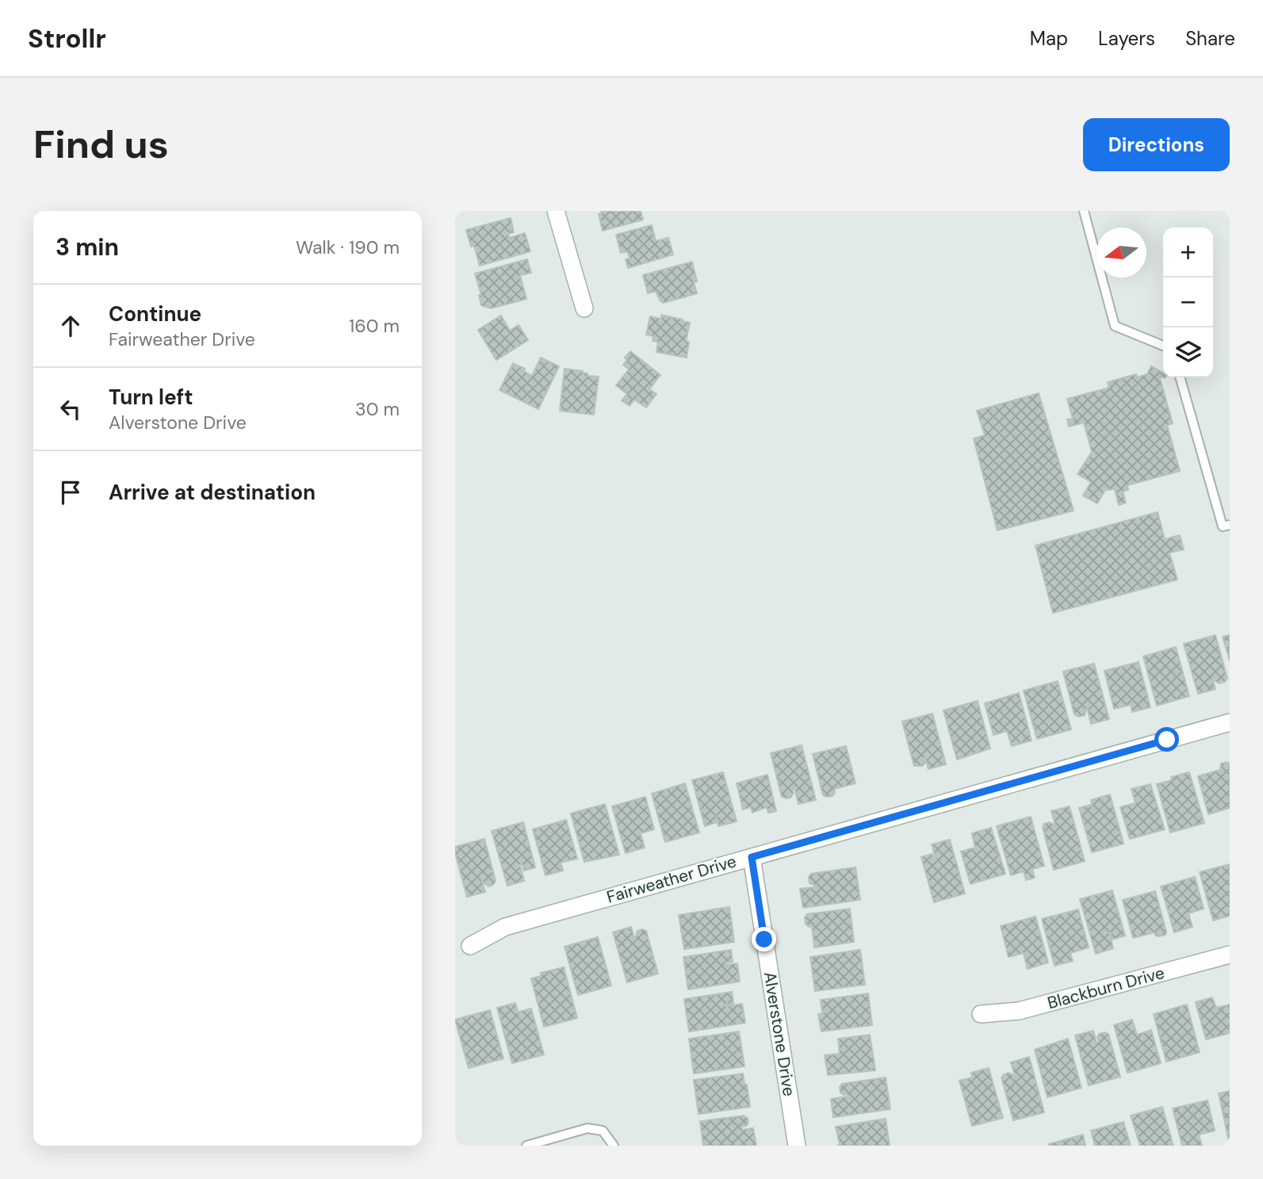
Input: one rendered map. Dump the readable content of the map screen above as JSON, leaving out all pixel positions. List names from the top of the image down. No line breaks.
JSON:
{"streets":{"street":["Fairweather Drive","Blackburn Drive","Alverstone Drive"]},"crossings":[["Fairweather Drive","Alverstone Drive"]],"north":"left","page":{"header":"Strollr","nav":["Map","Layers","Share"],"buttons":"Directions","title":"Find us","heading":["3 min","Walk · 190 m"],"map_buttons":["+","−"],"list":[["Continue","Fairweather Drive","160 m"],["Turn left","Alverstone Drive","30 m"],"Arrive at destination"]}}
